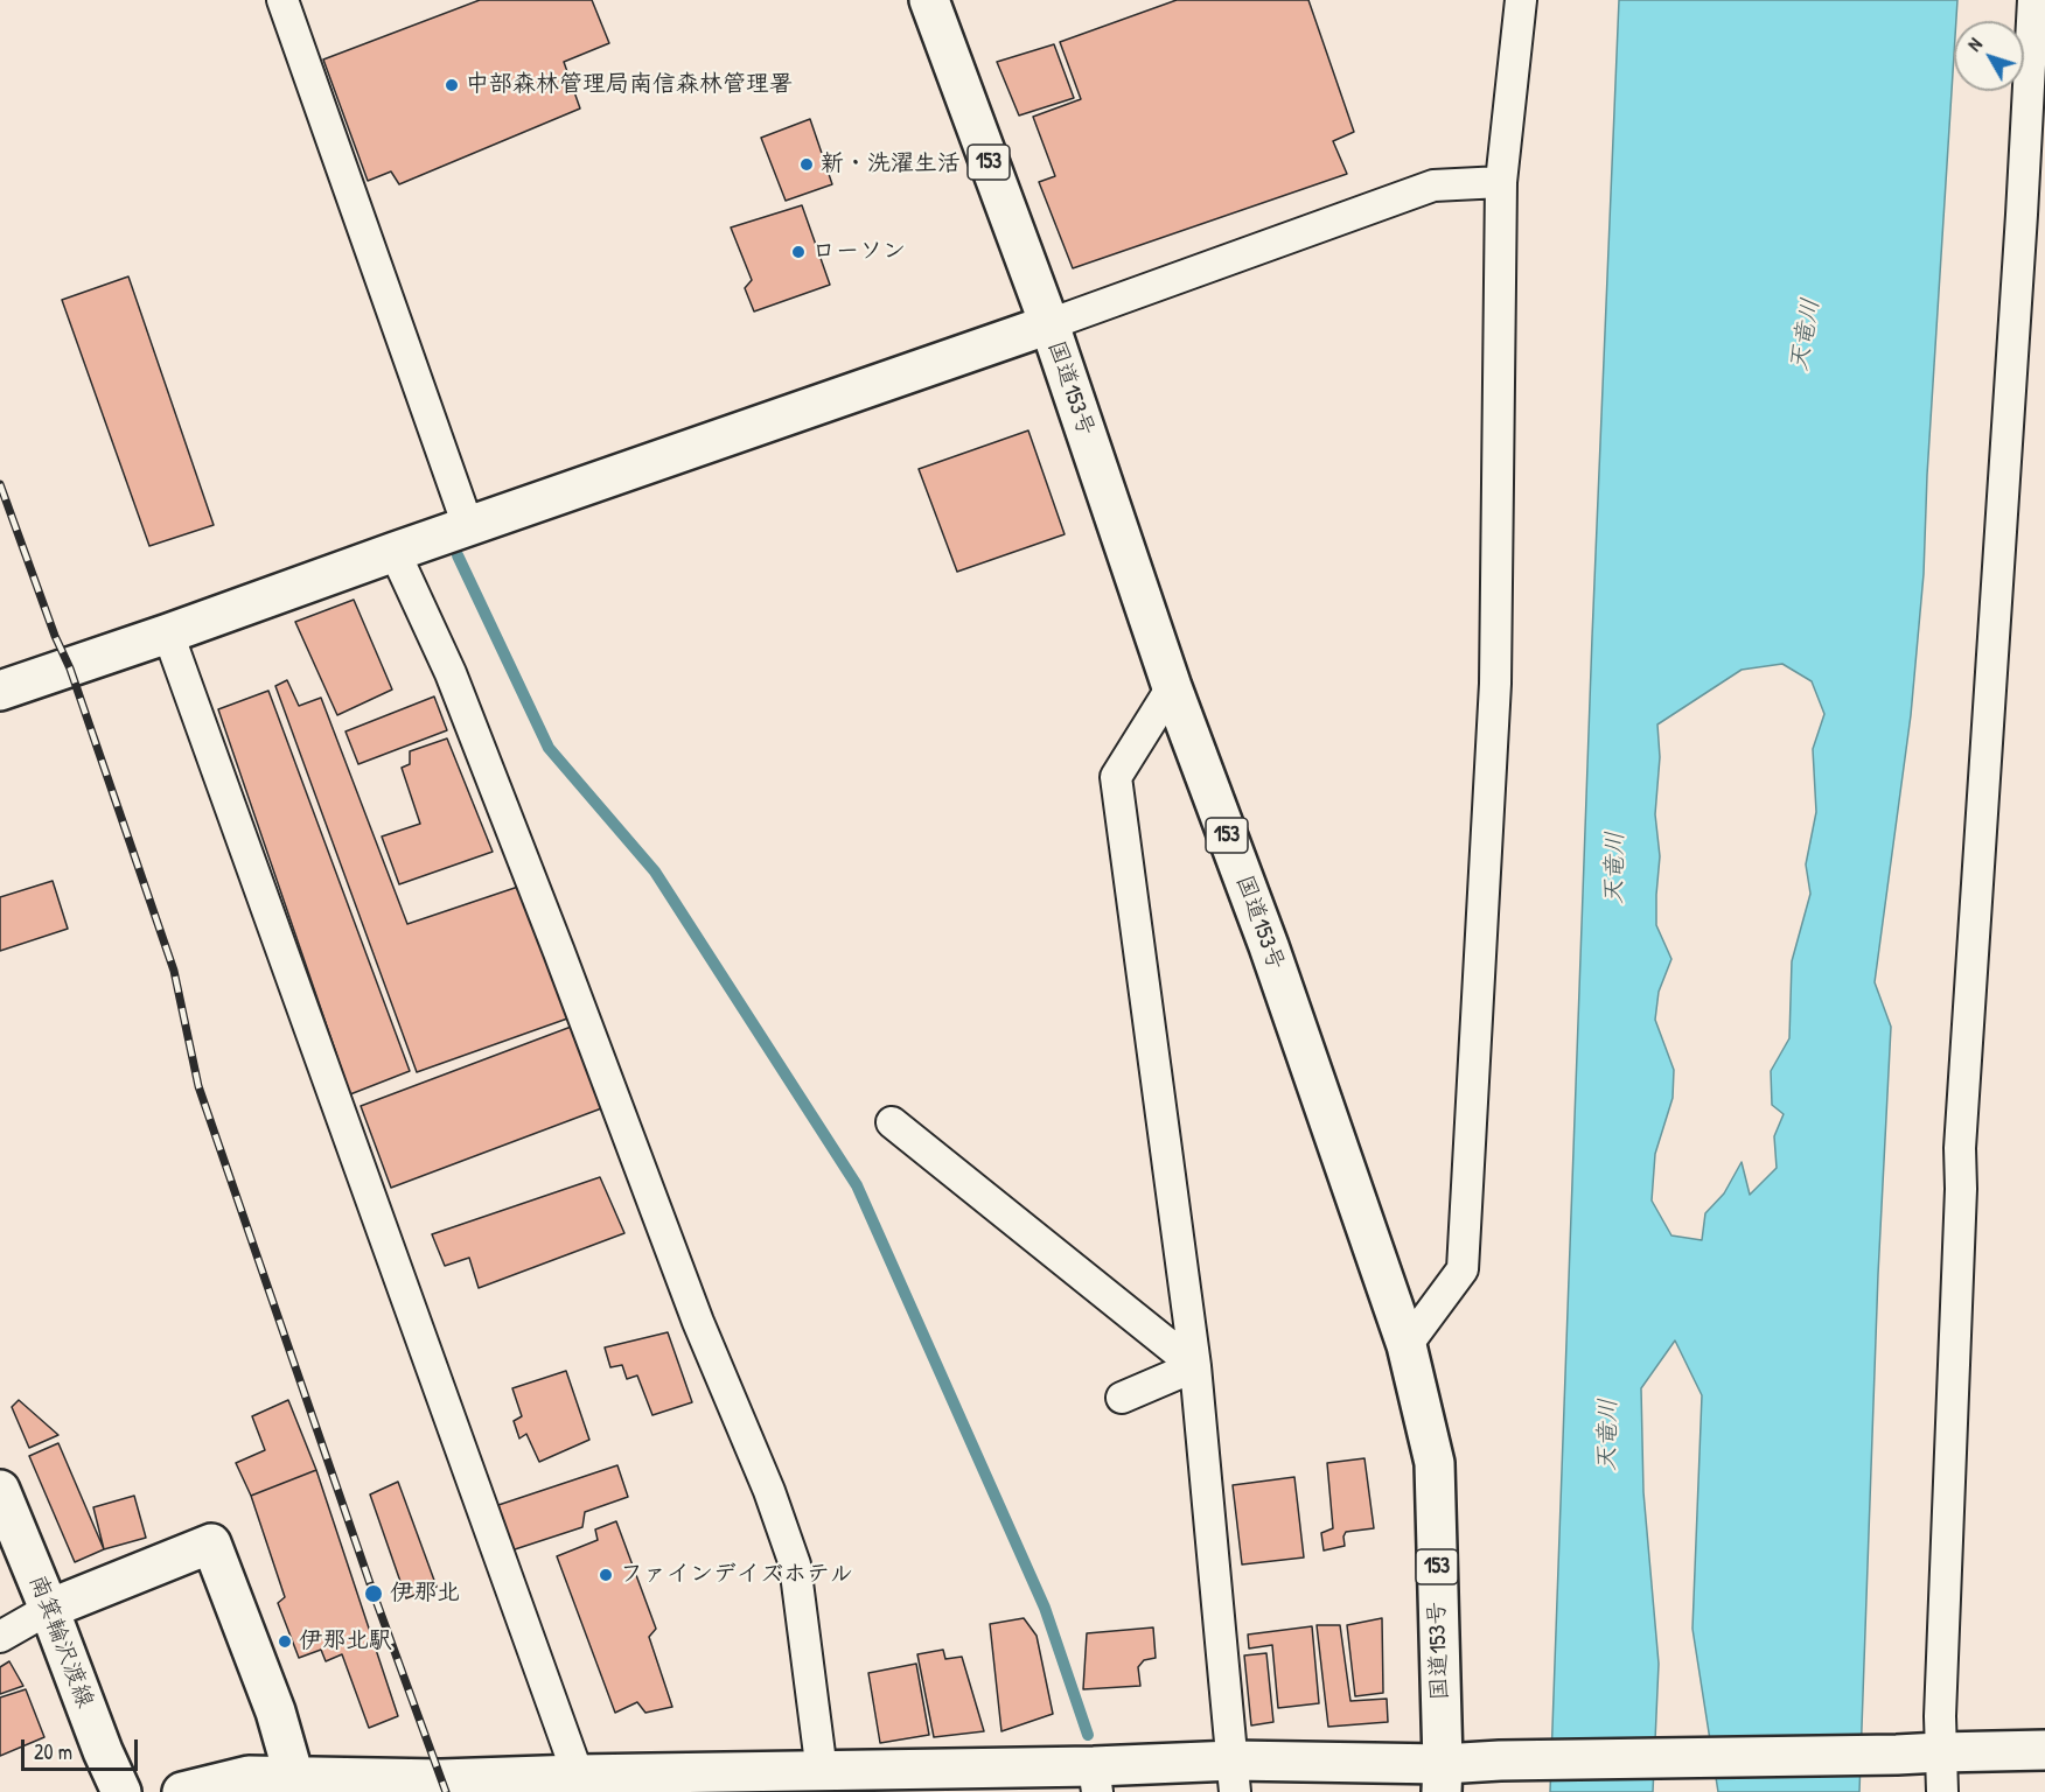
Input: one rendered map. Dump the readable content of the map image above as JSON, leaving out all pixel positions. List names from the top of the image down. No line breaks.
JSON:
{"streets":{"main road":["153","国道153号","南箕輪沢渡線"]},"water":["天竜川"],"places":["中部森林管理局南信森林管理署","新・洗濯生活","ローソン","ファインデイズホテル","伊那北","伊那北駅"],"scale_bar":"20 m","north":"top left"}
